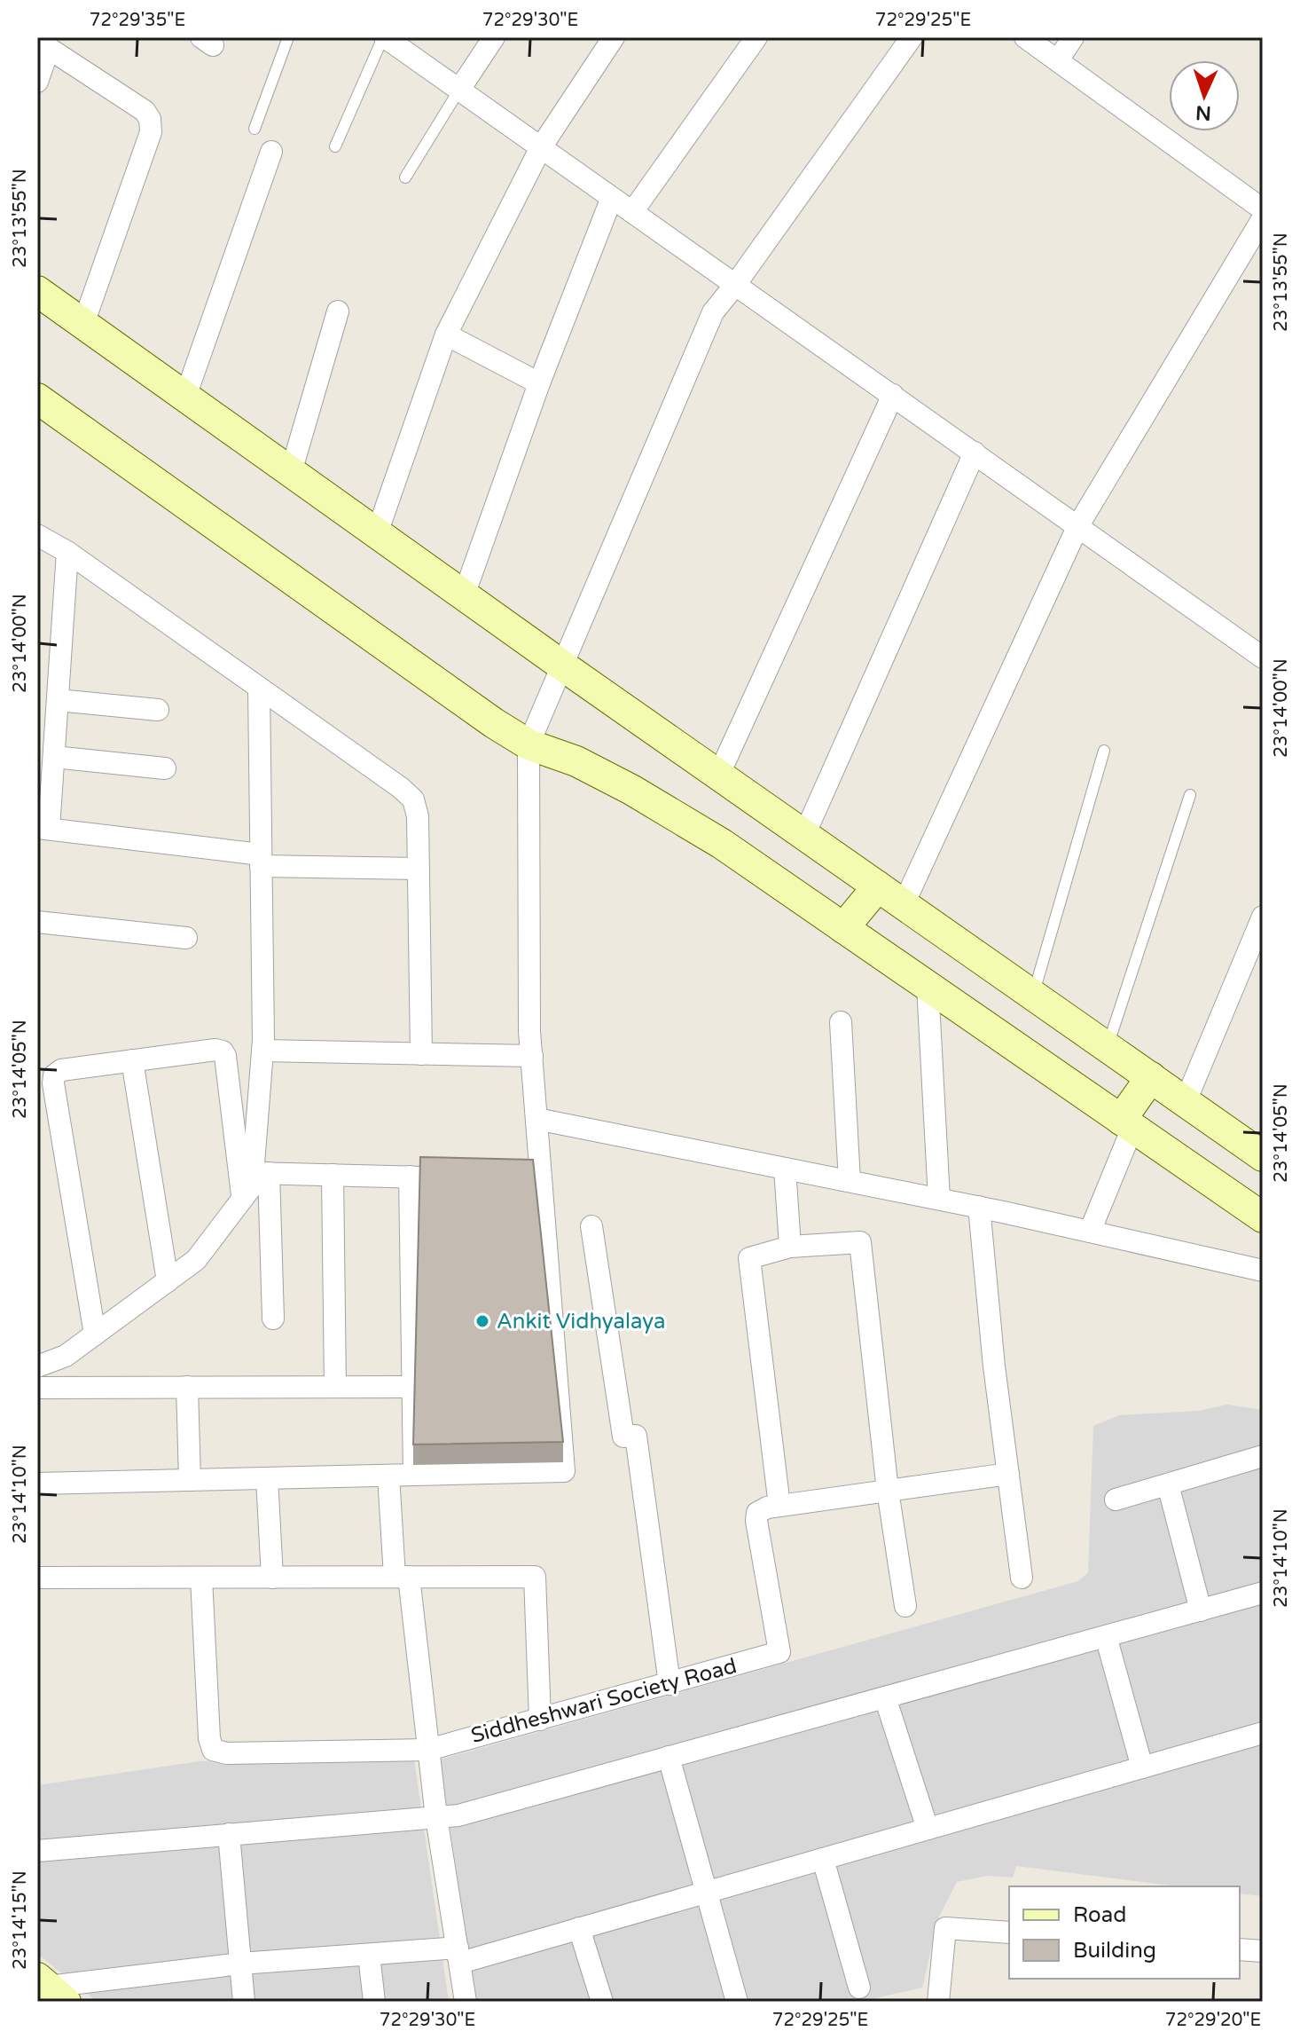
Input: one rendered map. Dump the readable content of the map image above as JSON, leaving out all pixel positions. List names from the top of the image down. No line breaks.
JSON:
{"streets":{"street":["Siddheshwari Society Road"]},"places":["Ankit Vidhyalaya"],"legend":["Road","Building"],"north":"bottom","coordinates":["72°29'35\"E","72°29'30\"E","72°29'25\"E","23°13'55\"N","23°14'00\"N","23°14'05\"N","23°14'10\"N","23°14'15\"N","72°29'20\"E"]}
